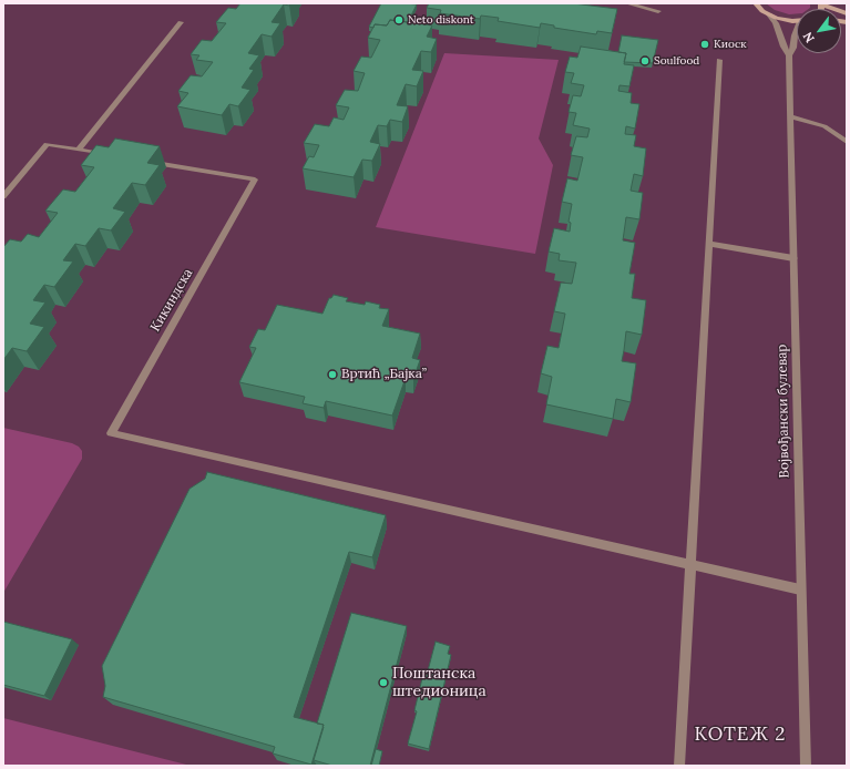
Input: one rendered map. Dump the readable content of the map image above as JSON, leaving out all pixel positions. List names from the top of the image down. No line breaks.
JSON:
{"streets":{"street":["Кикиндска","Војвођански булевар"]},"districts":["КОТЕЖ 2"],"places":["Neto diskont","Киоск","Soulfood","Вртић „Бајка”","Поштанска штедионица"],"north":"bottom left"}
